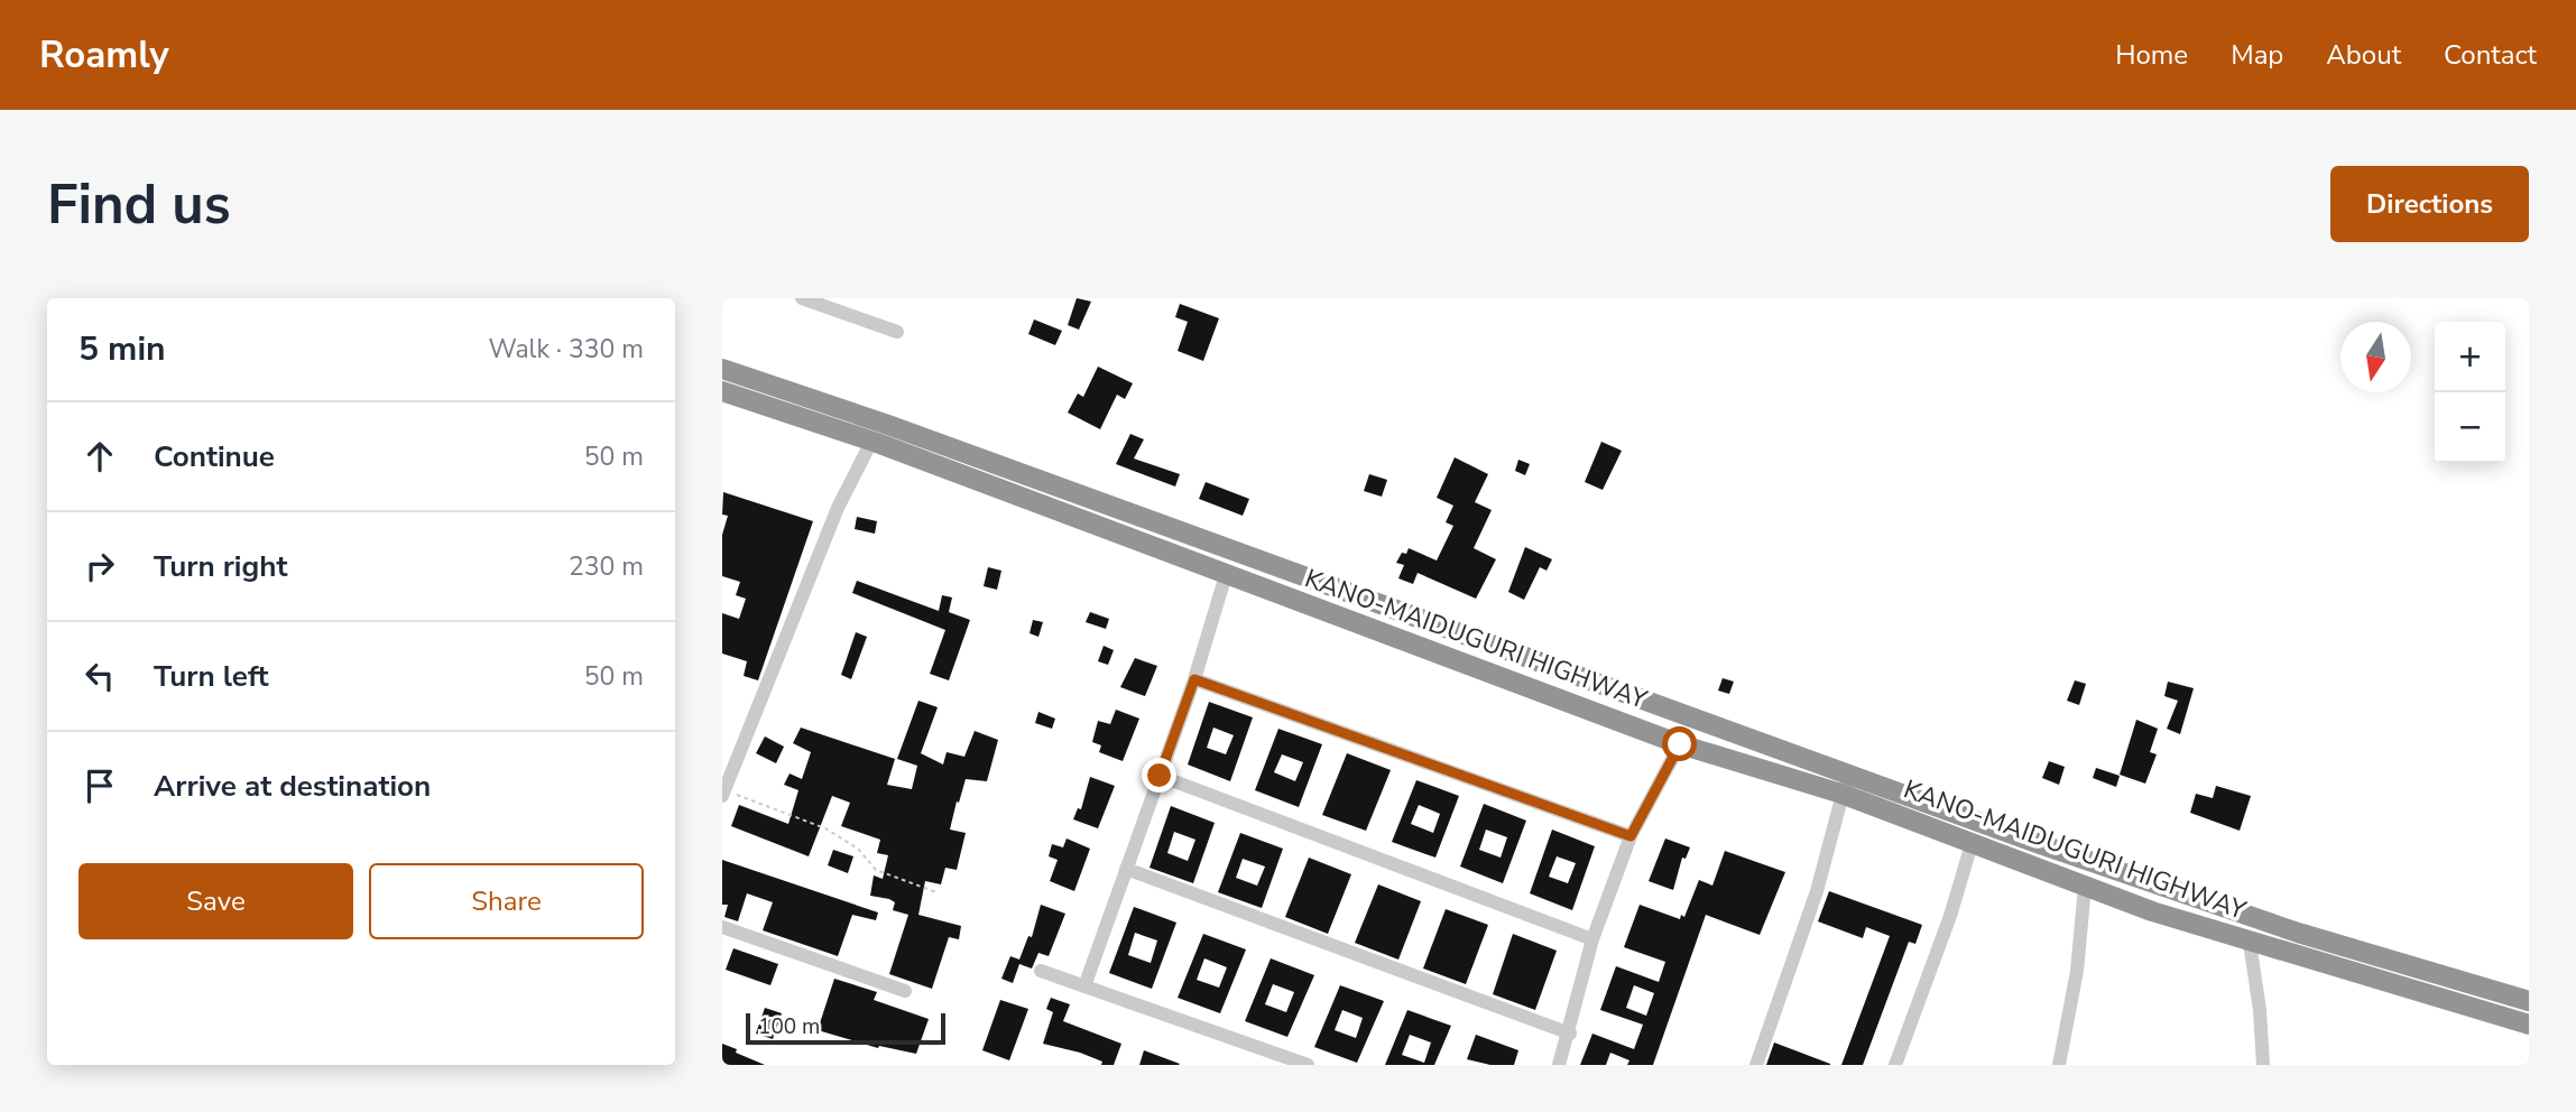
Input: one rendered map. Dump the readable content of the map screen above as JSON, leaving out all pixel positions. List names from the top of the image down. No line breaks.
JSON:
{"streets":{"highway":["KANO-MAIDUGURI HIGHWAY"]},"scale_bar":"100 m","north":"bottom","page":{"header":"Roamly","nav":["Home","Map","About","Contact"],"buttons":["Directions",["Save","Share"]],"title":"Find us","heading":["5 min","Walk · 330 m"],"map_buttons":["+","−"],"list":[["Continue","50 m"],["Turn right","230 m"],["Turn left","50 m"],"Arrive at destination"],"scale":"100 m"}}
